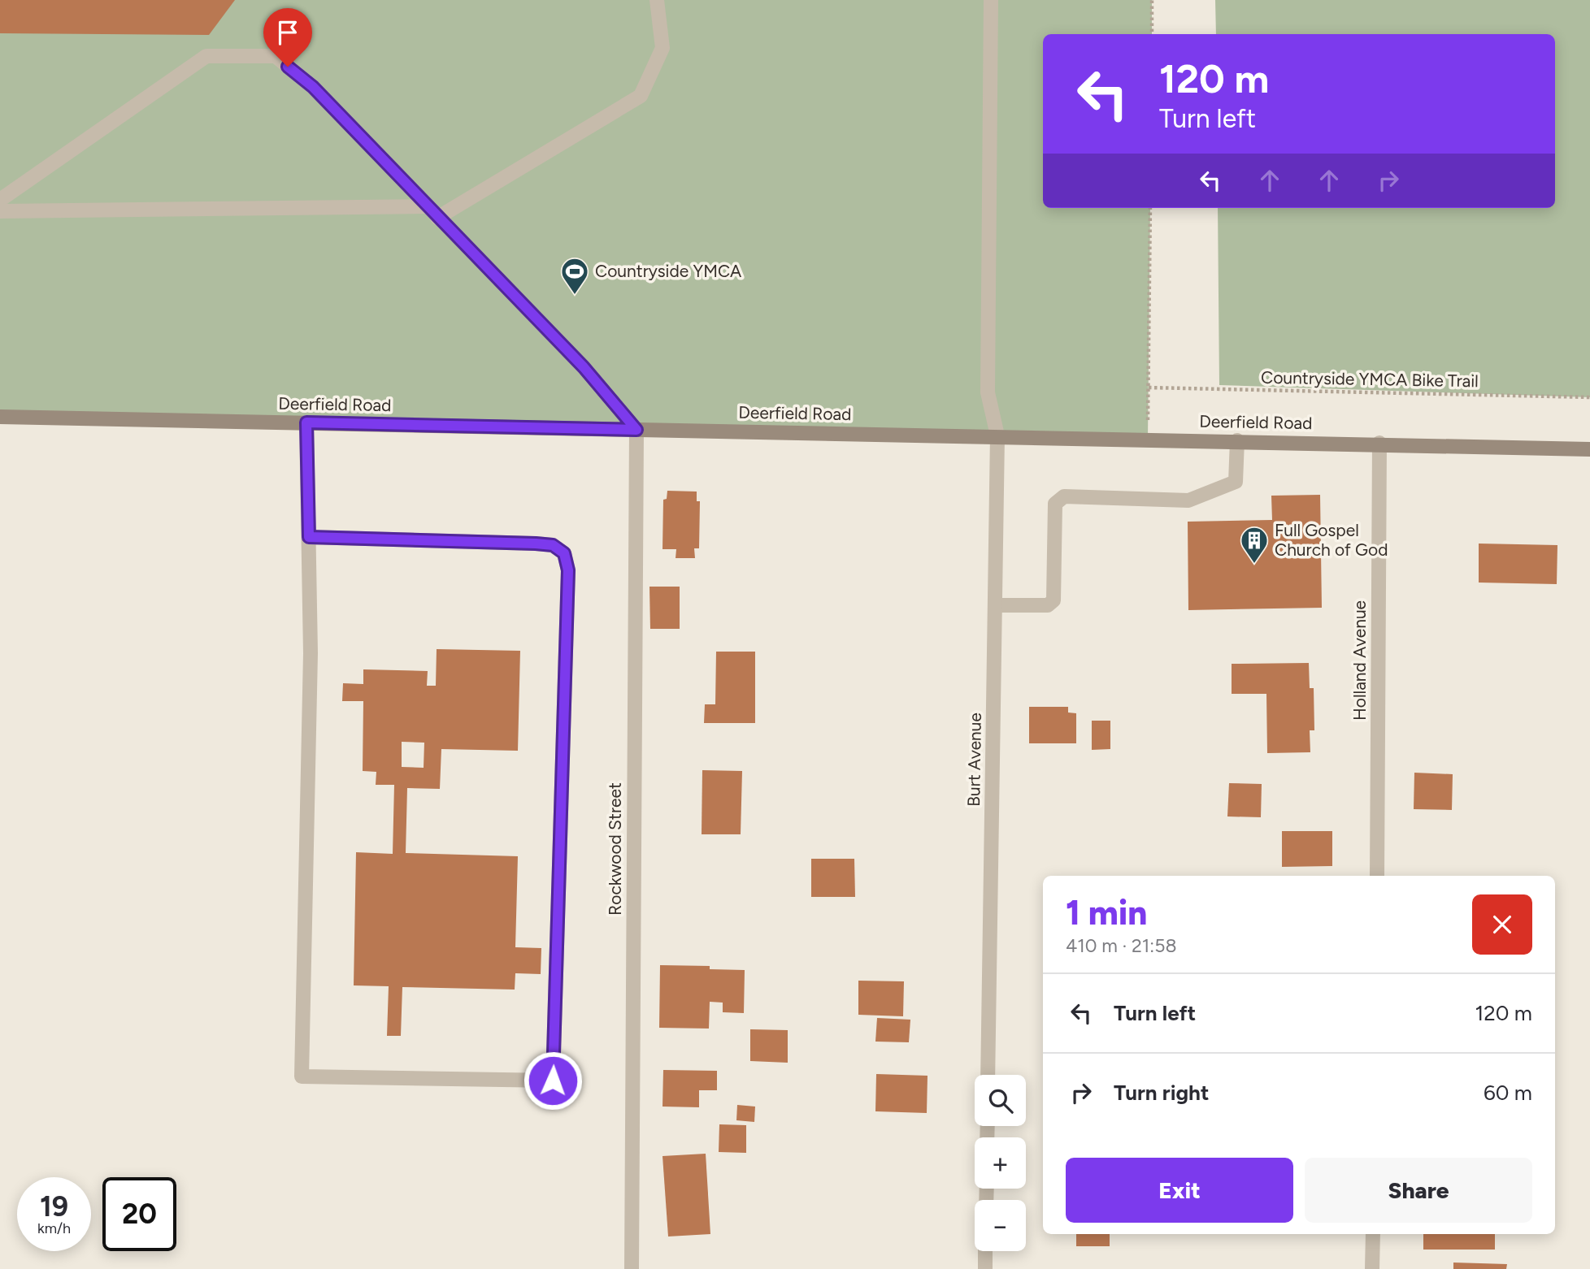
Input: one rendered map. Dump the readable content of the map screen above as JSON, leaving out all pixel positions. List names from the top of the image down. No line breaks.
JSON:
{"streets":{"street":["Deerfield Road","Holland Avenue","Burt Avenue","Rockwood Street"],"path":["Countryside YMCA Bike Trail"]},"crossings":[["Deerfield Road","Holland Avenue"],["Deerfield Road","Burt Avenue"],["Deerfield Road","Rockwood Street"]],"places":{"sports":["Countryside YMCA"],"building":["Full Gospel Church of God"]},"page":{"turn":["120 m","Turn left"],"heading":["1 min","410 m · 21:58"],"list":[{"name":"Turn left","value":"120 m"},{"name":"Turn right","value":"60 m"}],"map_buttons":["+","−"],"buttons":["Exit","Share"],"speed":"19 km/h","limit":"20"}}
